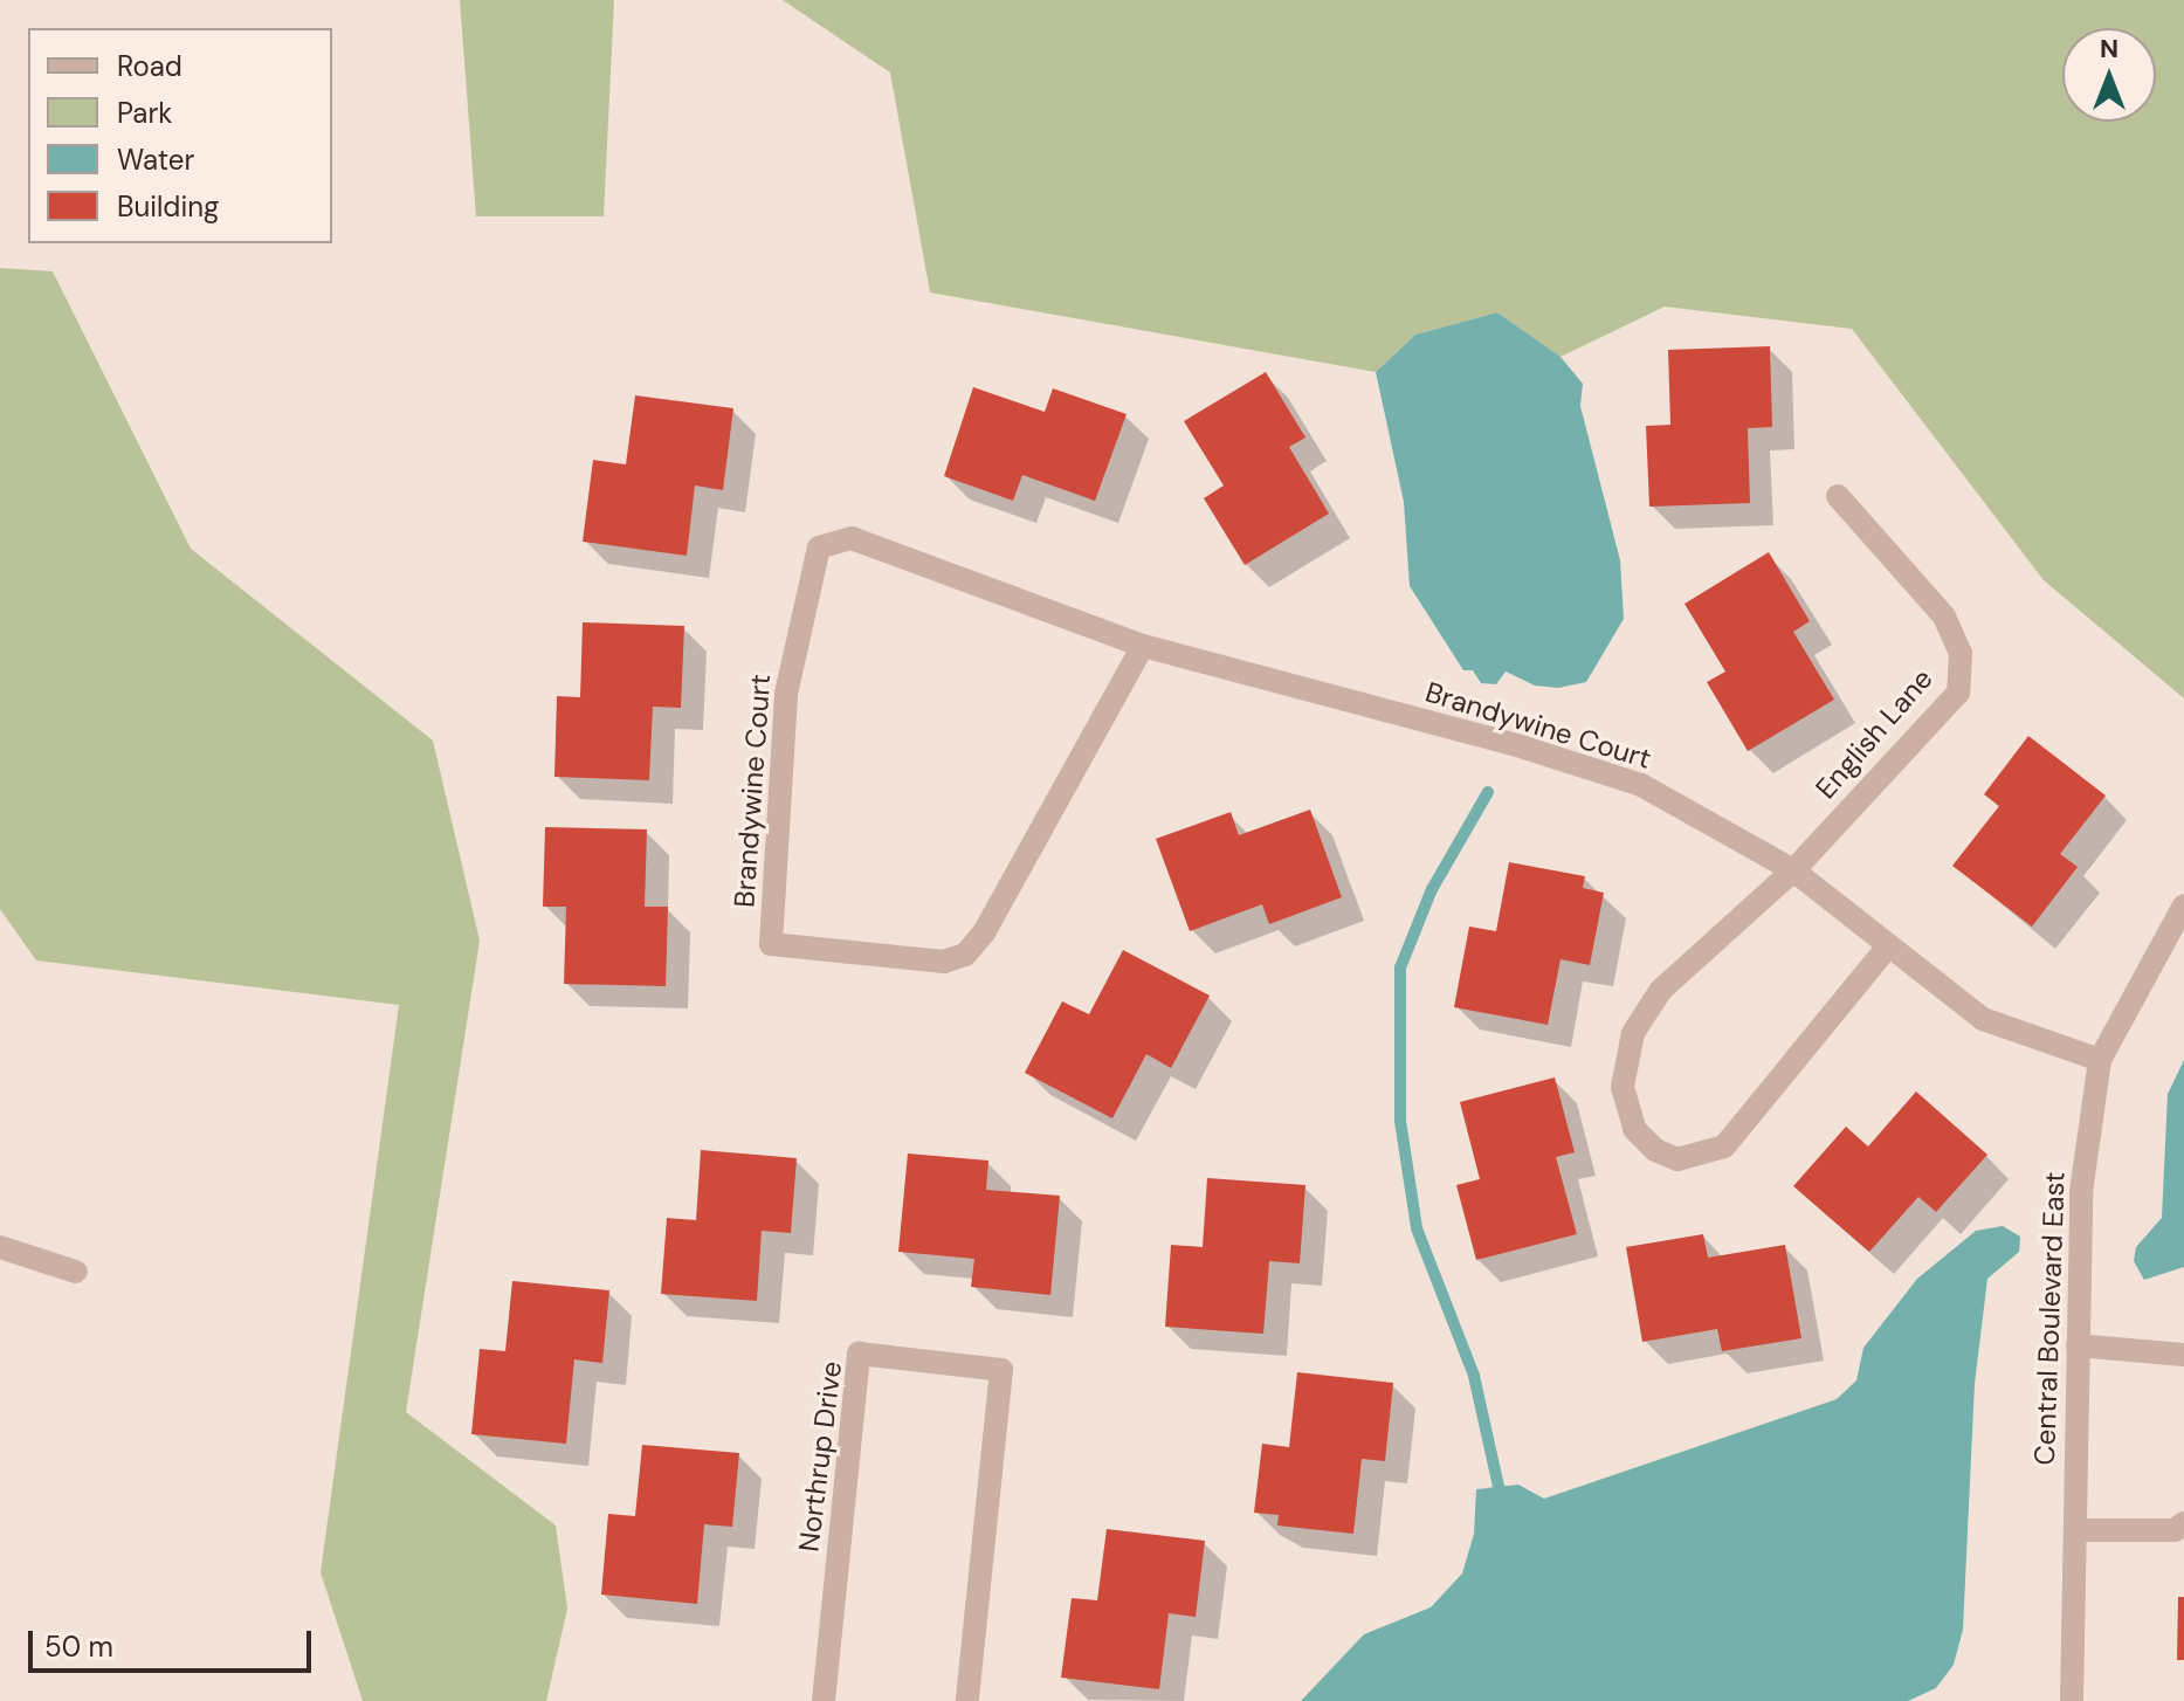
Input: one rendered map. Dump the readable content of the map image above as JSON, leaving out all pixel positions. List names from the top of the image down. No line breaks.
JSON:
{"streets":{"street":["Brandywine Court","English Lane","Central Boulevard East","Northrup Drive"]},"crossings":[["Brandywine Court","English Lane"],["Brandywine Court","Central Boulevard East"]],"legend":["Road","Park","Water","Building"],"scale_bar":"50 m","north":"top"}
